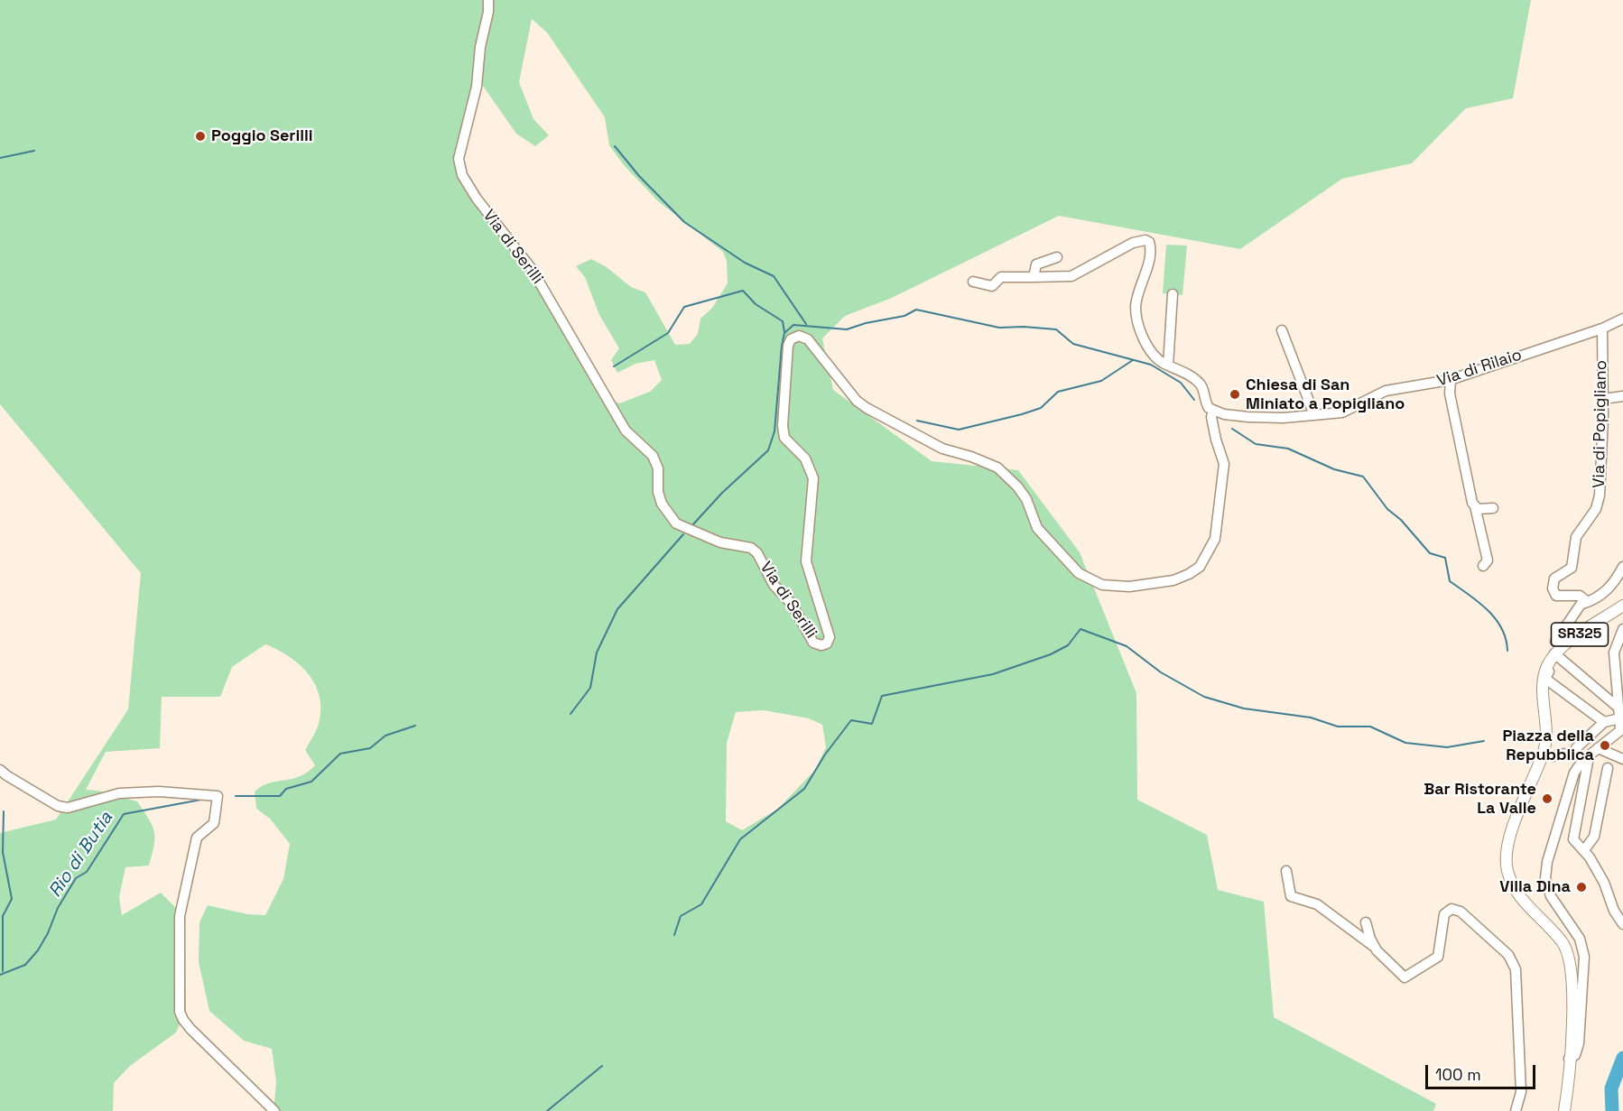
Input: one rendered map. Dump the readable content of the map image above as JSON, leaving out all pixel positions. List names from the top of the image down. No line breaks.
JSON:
{"streets":{"main road":["SR325"],"street":["Via di Serilli","Via di Rilaio","Via di Popigliano"]},"crossings":[["Via di Serilli","Via di Rilaio"],["Via di Rilaio","Via di Popigliano"]],"water":["Rio di Butia"],"places":["Poggio Serilli","Chiesa di San Miniato a Popigliano","Piazza della Repubblica","Bar Ristorante La Valle","Villa Dina"],"scale_bar":"100 m"}
